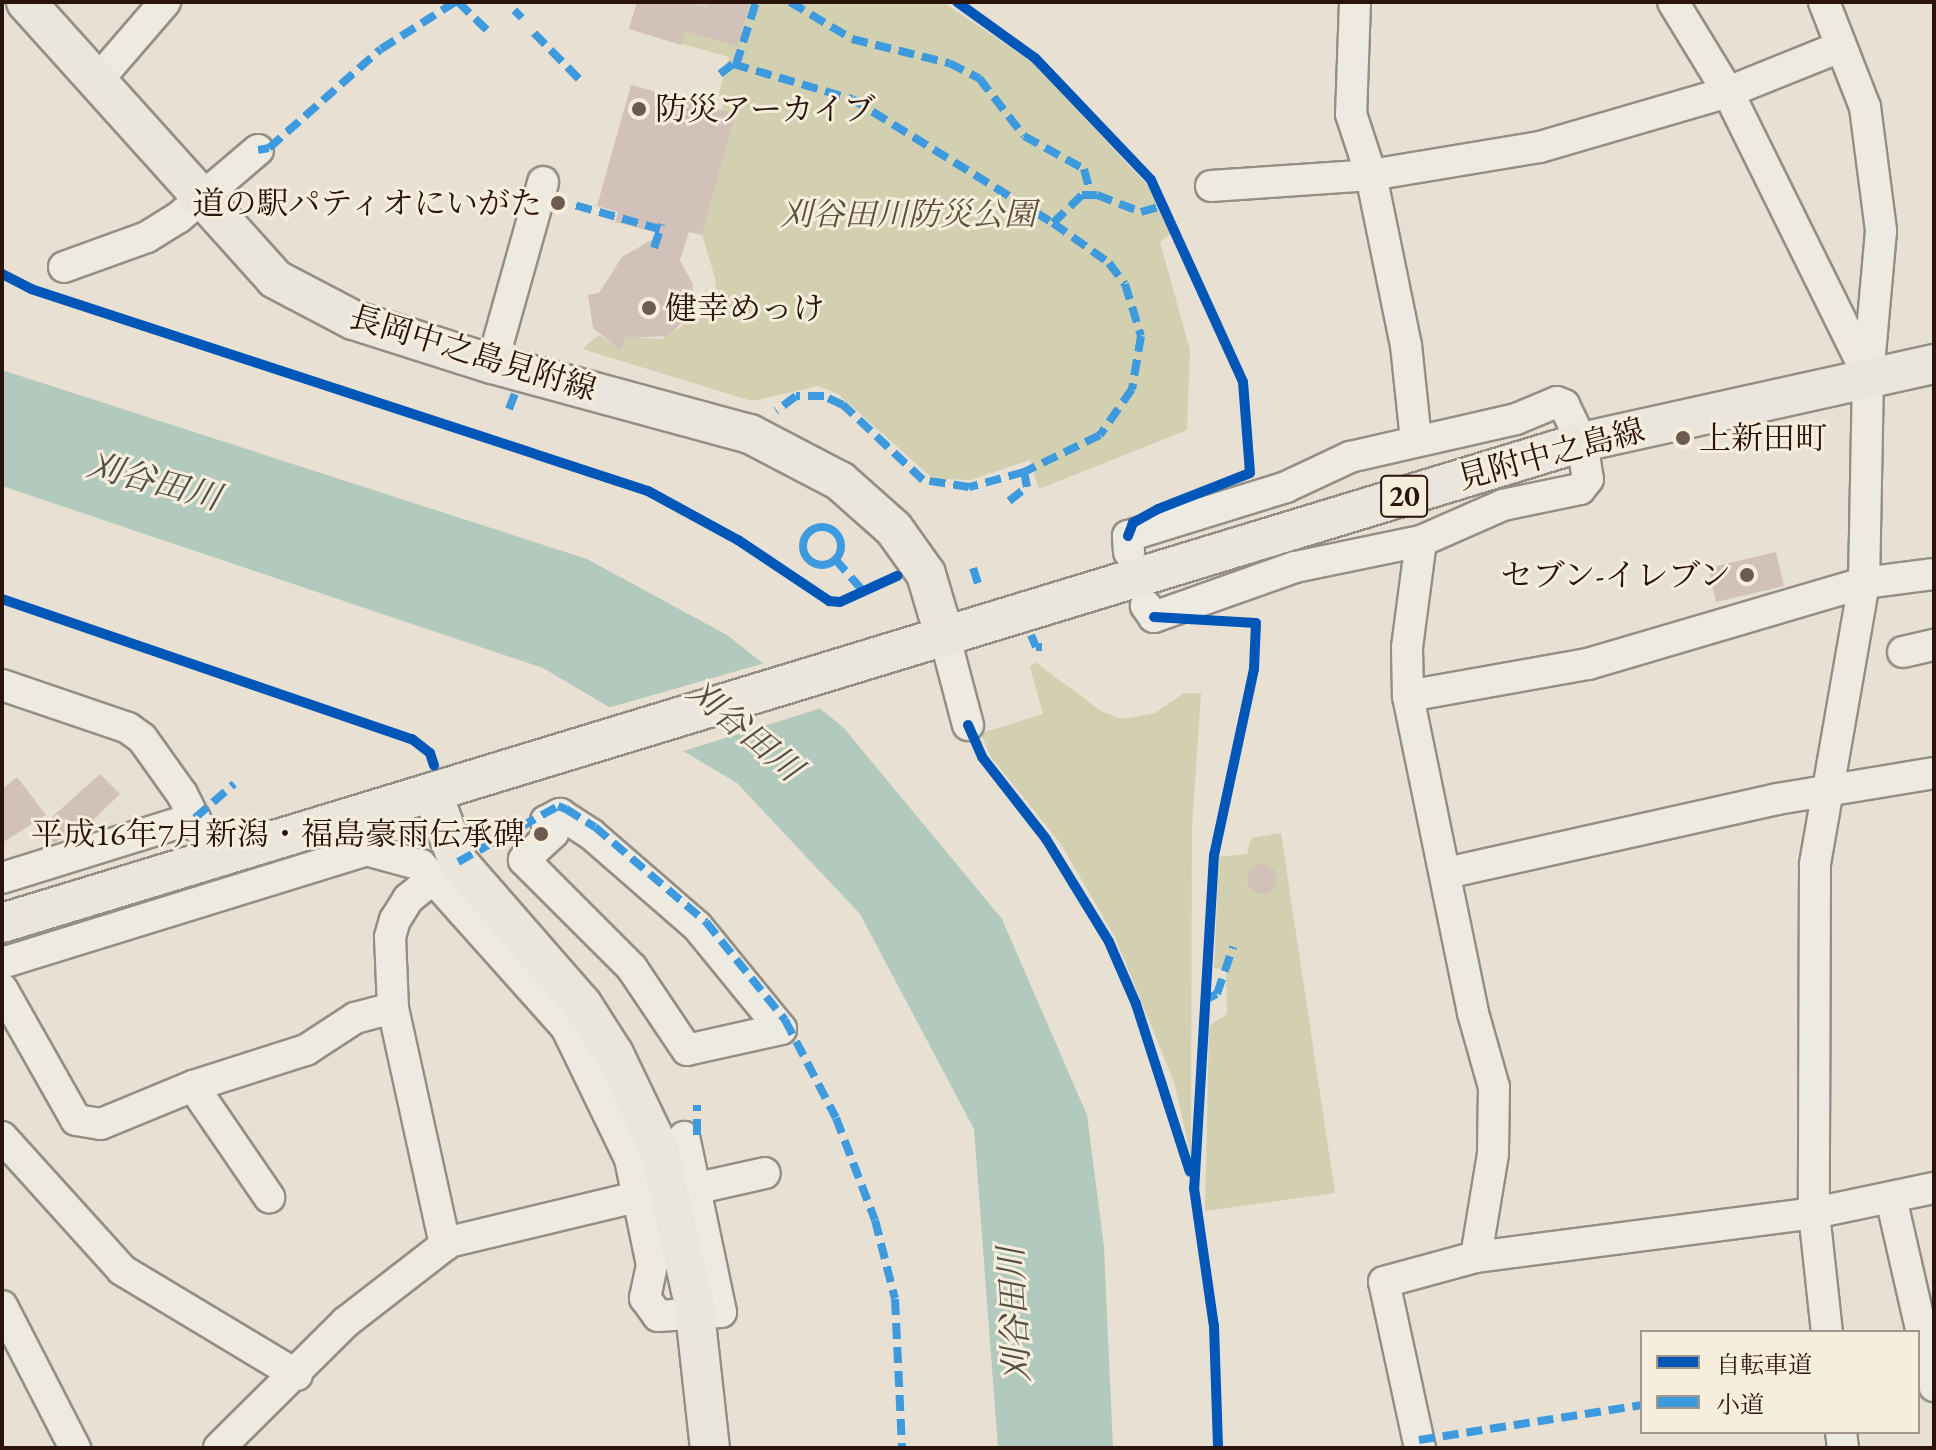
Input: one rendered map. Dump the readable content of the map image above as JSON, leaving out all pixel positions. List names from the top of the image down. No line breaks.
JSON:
{"streets":{"main road":["長岡中之島見附線","見附中之島線","20"]},"crossings":[["長岡中之島見附線","見附中之島線"],["長岡中之島見附線","20"],["見附中之島線","20"]],"water":["刈谷田川"],"parks":["刈谷田川防災公園"],"places":["防災アーカイブ","道の駅パティオにいがた","健幸めっけ","上新田町","セブン-イレブン","平成16年7月新潟・福島豪雨伝承碑"],"legend":["自転車道","小道"]}
